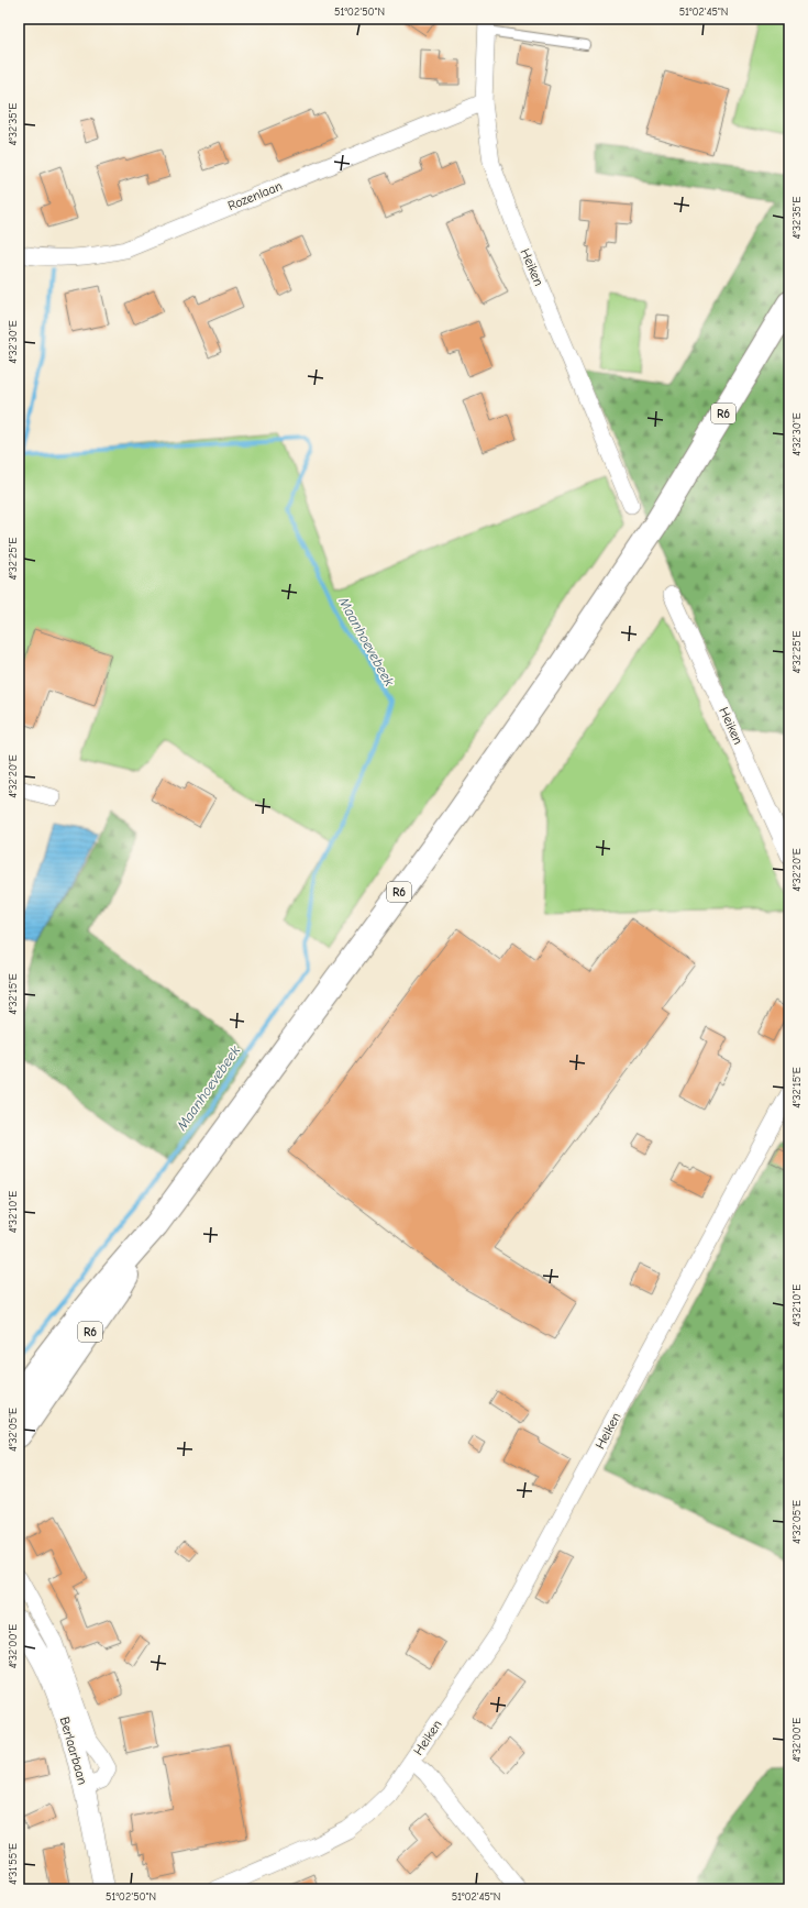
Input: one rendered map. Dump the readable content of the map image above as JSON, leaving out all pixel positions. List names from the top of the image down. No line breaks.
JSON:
{"streets":{"main road":["R6"],"street":["Rozenlaan","Heiken","Berlaarbaan"]},"crossings":[["Rozenlaan","Heiken"]],"water":["Maanhoevebeek"],"coordinates":["51°02'50\"N","51°02'45\"N","4°32'35\"E","4°32'30\"E","4°32'25\"E","4°32'20\"E","4°32'15\"E","4°32'10\"E","4°32'05\"E","4°32'00\"E","4°31'55\"E"]}
